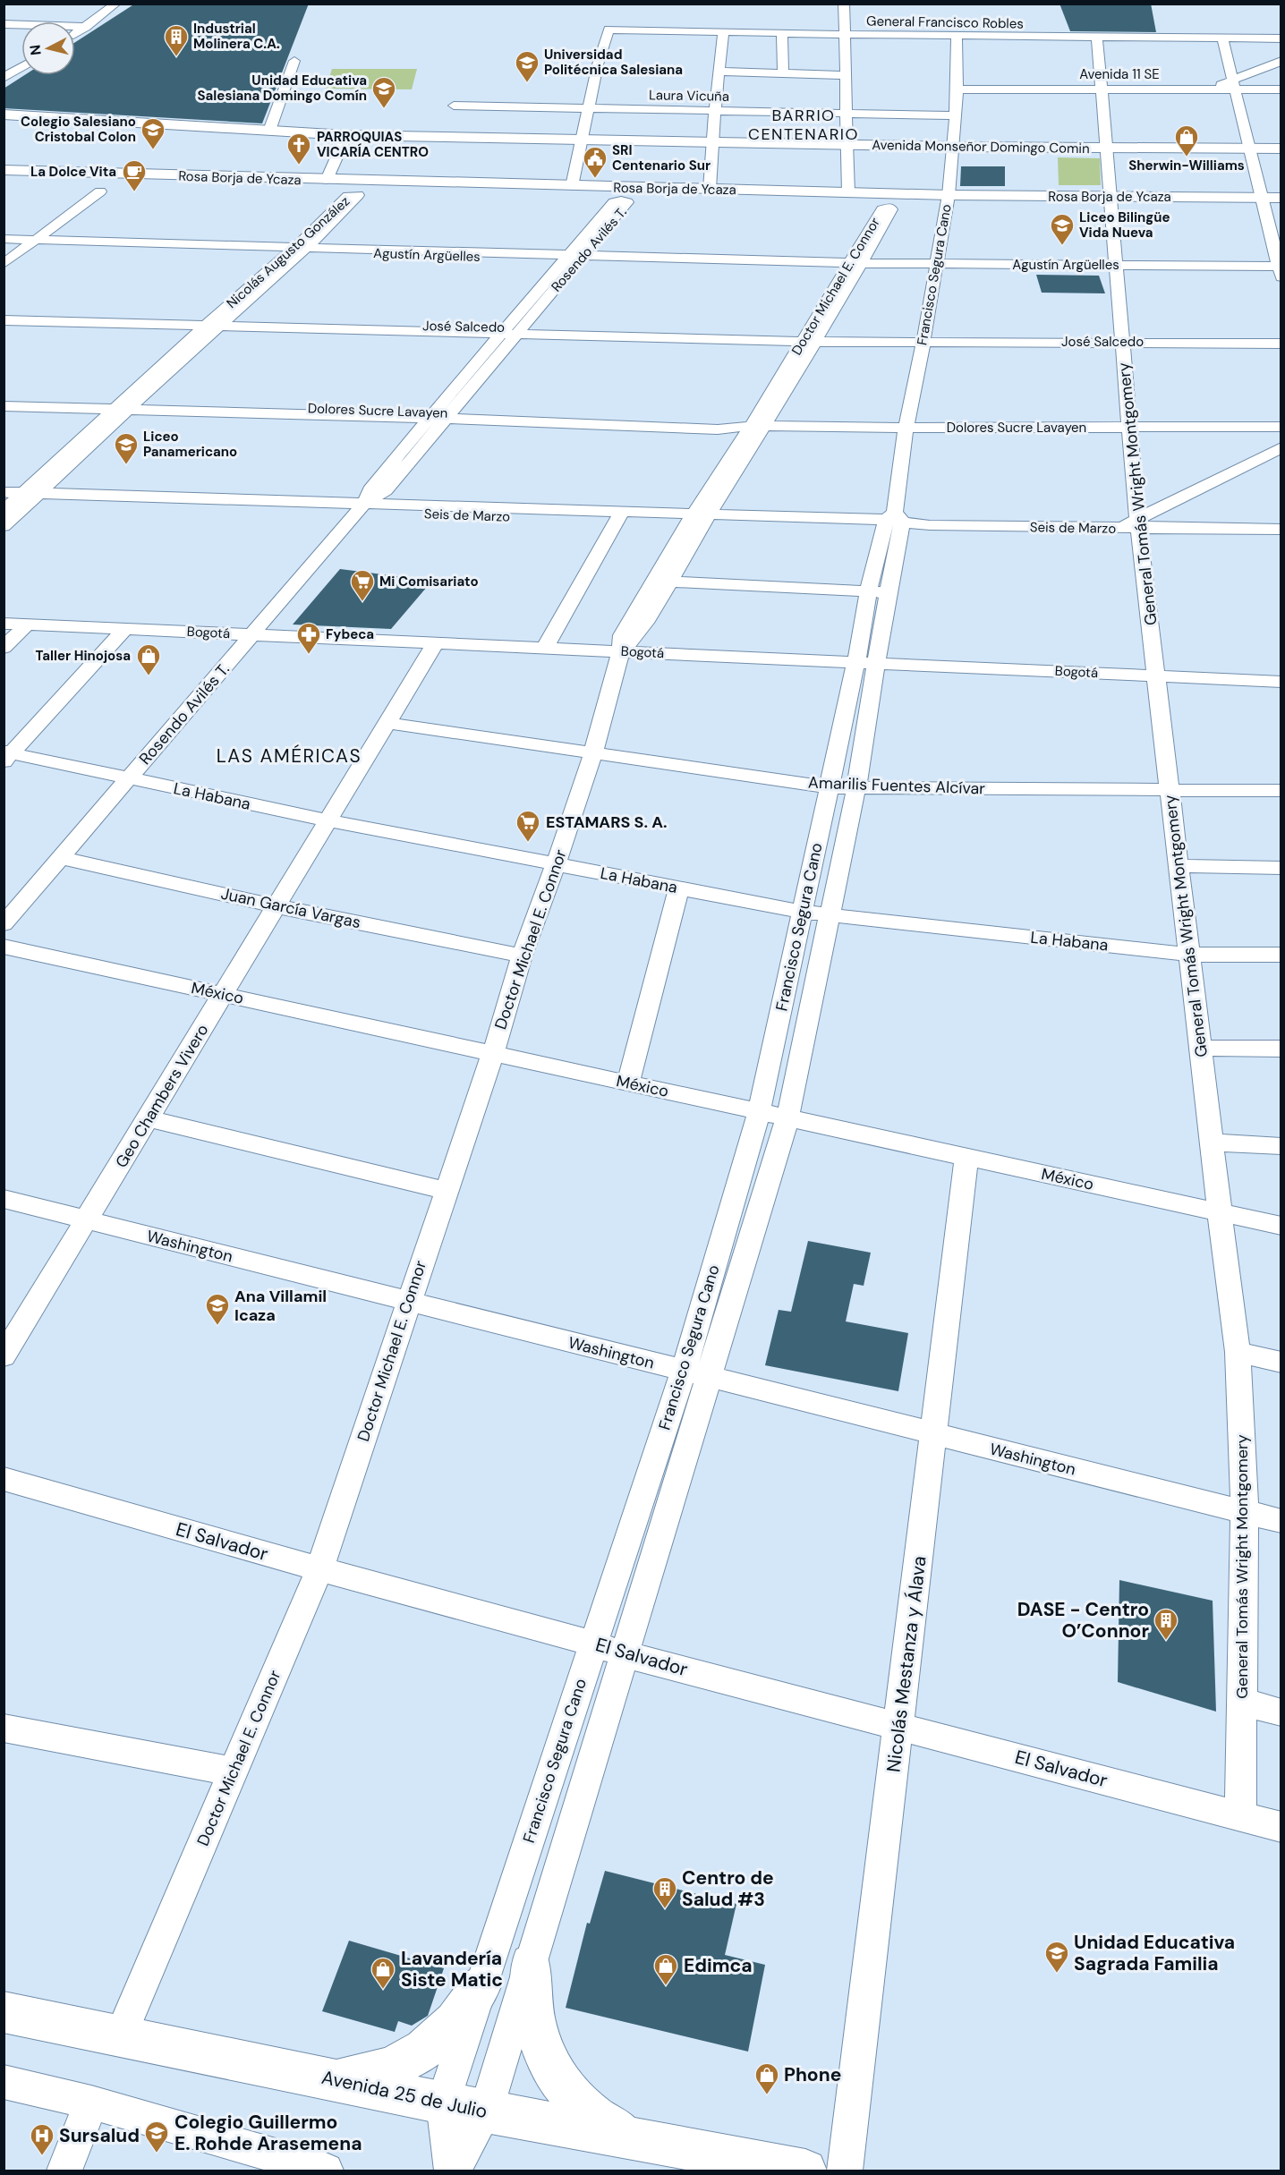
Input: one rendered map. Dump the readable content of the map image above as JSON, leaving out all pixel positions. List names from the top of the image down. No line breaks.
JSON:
{"streets":{"main road":["Avenida Monseñor Domingo Comin","Rosa Borja de Ycaza","Avenida 25 de Julio"],"street":["General Francisco Robles","Avenida 11 SE","Laura Vicuña","Rosendo Avilés T.","Nicolás Augusto González","Agustín Argüelles","Francisco Segura Cano","Doctor Michael E. Connor","José Salcedo","Dolores Sucre Lavayen","General Tomás Wright Montgomery","Seis de Marzo","Bogotá","Amarilis Fuentes Alcívar","La Habana","Juan García Vargas","México","Geo Chambers Vivero","Washington","El Salvador","Nicolás Mestanza y Álava"]},"crossings":[["General Francisco Robles","Laura Vicuña"],["General Francisco Robles","Francisco Segura Cano"],["General Francisco Robles","General Tomás Wright Montgomery"],["Avenida 11 SE","Francisco Segura Cano"],["Avenida 11 SE","General Tomás Wright Montgomery"],["Laura Vicuña","Francisco Segura Cano"],["Avenida Monseñor Domingo Comin","Francisco Segura Cano"],["Avenida Monseñor Domingo Comin","General Tomás Wright Montgomery"],["Rosa Borja de Ycaza","Francisco Segura Cano"],["Rosa Borja de Ycaza","General Tomás Wright Montgomery"],["Rosendo Avilés T.","Agustín Argüelles"],["Rosendo Avilés T.","José Salcedo"],["Rosendo Avilés T.","Dolores Sucre Lavayen"],["Rosendo Avilés T.","Seis de Marzo"],["Rosendo Avilés T.","Bogotá"],["Rosendo Avilés T.","La Habana"],["Rosendo Avilés T.","Juan García Vargas"],["Nicolás Augusto González","Agustín Argüelles"],["Nicolás Augusto González","José Salcedo"],["Nicolás Augusto González","Dolores Sucre Lavayen"],["Nicolás Augusto González","Seis de Marzo"],["Agustín Argüelles","Francisco Segura Cano"],["Agustín Argüelles","Doctor Michael E. Connor"],["Agustín Argüelles","General Tomás Wright Montgomery"],["Francisco Segura Cano","José Salcedo"],["Francisco Segura Cano","Dolores Sucre Lavayen"],["Francisco Segura Cano","Seis de Marzo"],["Francisco Segura Cano","Bogotá"],["Francisco Segura Cano","Amarilis Fuentes Alcívar"],["Francisco Segura Cano","La Habana"],["Francisco Segura Cano","México"],["Francisco Segura Cano","Washington"],["Francisco Segura Cano","El Salvador"],["Francisco Segura Cano","Avenida 25 de Julio"],["Doctor Michael E. Connor","José Salcedo"],["Doctor Michael E. Connor","Dolores Sucre Lavayen"],["Doctor Michael E. Connor","Seis de Marzo"],["Doctor Michael E. Connor","Bogotá"],["Doctor Michael E. Connor","Amarilis Fuentes Alcívar"],["Doctor Michael E. Connor","La Habana"],["Doctor Michael E. Connor","Juan García Vargas"],["Doctor Michael E. Connor","México"],["Doctor Michael E. Connor","Washington"],["Doctor Michael E. Connor","El Salvador"],["Doctor Michael E. Connor","Avenida 25 de Julio"],["José Salcedo","General Tomás Wright Montgomery"],["Dolores Sucre Lavayen","General Tomás Wright Montgomery"],["General Tomás Wright Montgomery","Seis de Marzo"],["General Tomás Wright Montgomery","Bogotá"],["General Tomás Wright Montgomery","Amarilis Fuentes Alcívar"],["General Tomás Wright Montgomery","La Habana"],["General Tomás Wright Montgomery","México"],["General Tomás Wright Montgomery","Washington"],["General Tomás Wright Montgomery","El Salvador"],["Bogotá","Geo Chambers Vivero"],["Amarilis Fuentes Alcívar","Geo Chambers Vivero"],["La Habana","Geo Chambers Vivero"],["Juan García Vargas","Geo Chambers Vivero"],["México","Geo Chambers Vivero"],["México","Nicolás Mestanza y Álava"],["Geo Chambers Vivero","Washington"],["Washington","Nicolás Mestanza y Álava"],["El Salvador","Nicolás Mestanza y Álava"]],"districts":["BARRIO CENTENARIO","LAS AMÉRICAS"],"places":{"building":["Industrial Molinera C.A.","DASE - Centro O’Connor","Centro de Salud #3"],"school or university":["Universidad Politécnica Salesiana","Unidad Educativa Salesiana Domingo Comín","Colegio Salesiano Cristobal Colon","Liceo Bilingüe Vida Nueva","Liceo Panamericano","Ana Villamil Icaza","Unidad Educativa Sagrada Familia","Colegio Guillermo E. Rohde Arasemena"],"shop":["Sherwin-Williams","Taller Hinojosa","Edimca","Lavandería Siste Matic","Phone"],"church":["PARROQUIAS VICARÍA CENTRO"],"public building":["SRI Centenario Sur"],"cafe":["La Dolce Vita"],"supermarket":["Mi Comisariato","ESTAMARS S. A."],"pharmacy":["Fybeca"],"hospital":["Sursalud"]},"north":"left"}
